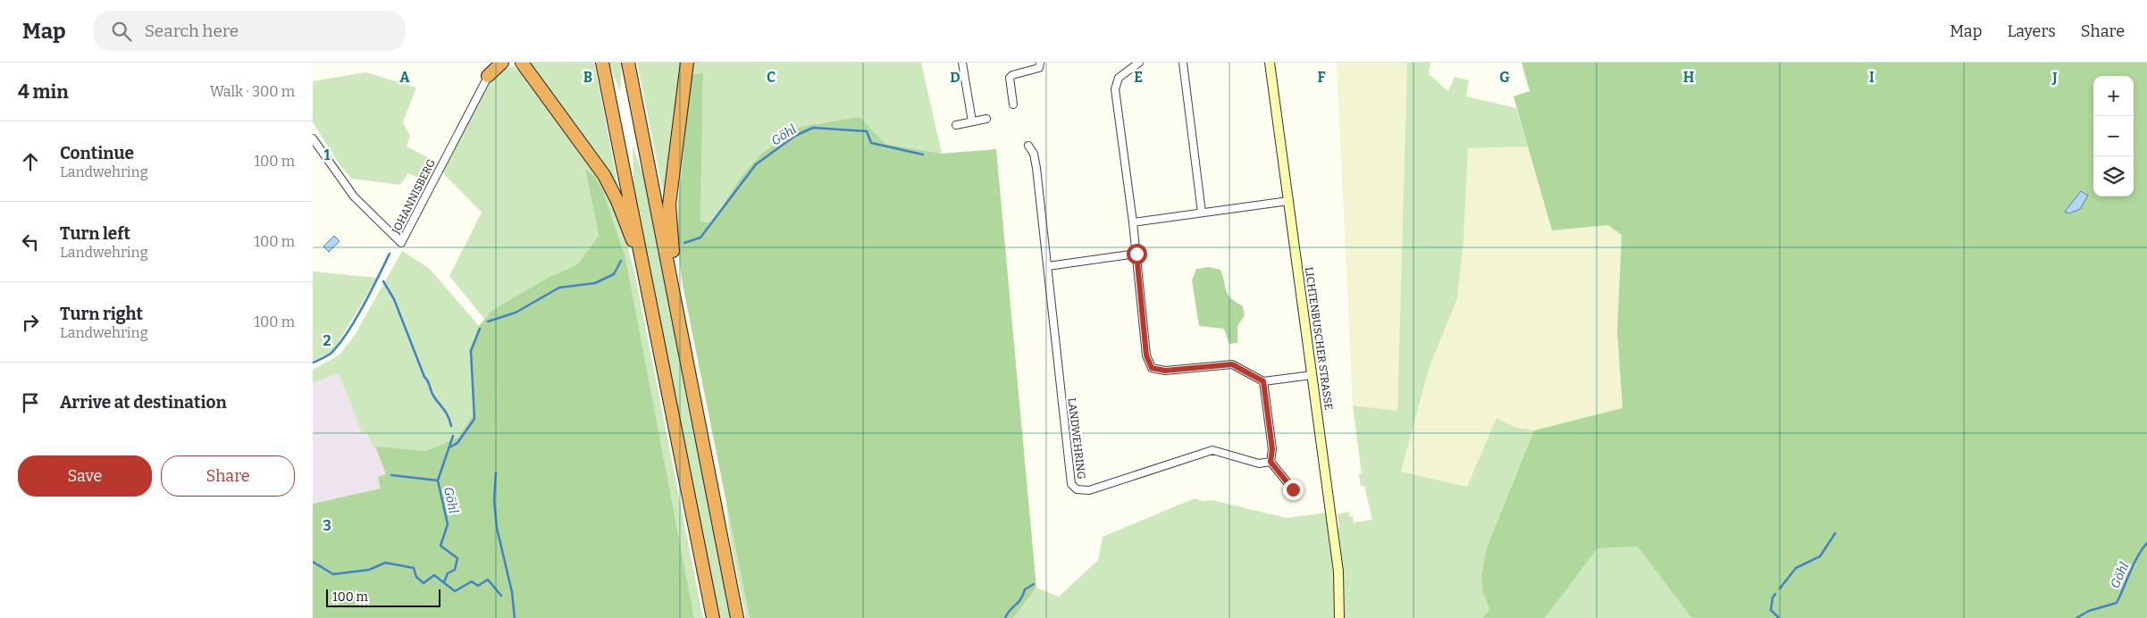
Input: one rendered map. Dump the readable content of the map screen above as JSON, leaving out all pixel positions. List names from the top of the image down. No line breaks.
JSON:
{"streets":{"street":["JOHANNISBERG","LICHTENBUSCHER STRASSE","LANDWEHRING"]},"water":["Göhl"],"scale_bar":"100 m","page":{"header":"Map","search":"Search here","nav":["Map","Layers","Share"],"heading":["4 min","Walk · 300 m"],"map_buttons":["+","−"],"list":[["Continue","Landwehring","100 m"],["Turn left","Landwehring","100 m"],["Turn right","Landwehring","100 m"],"Arrive at destination"],"buttons":["Save","Share"],"scale":"100 m"},"grid":{"columns":["A","B","C","D","E","F","G","H","I","J"],"rows":["1","2","3"]}}
